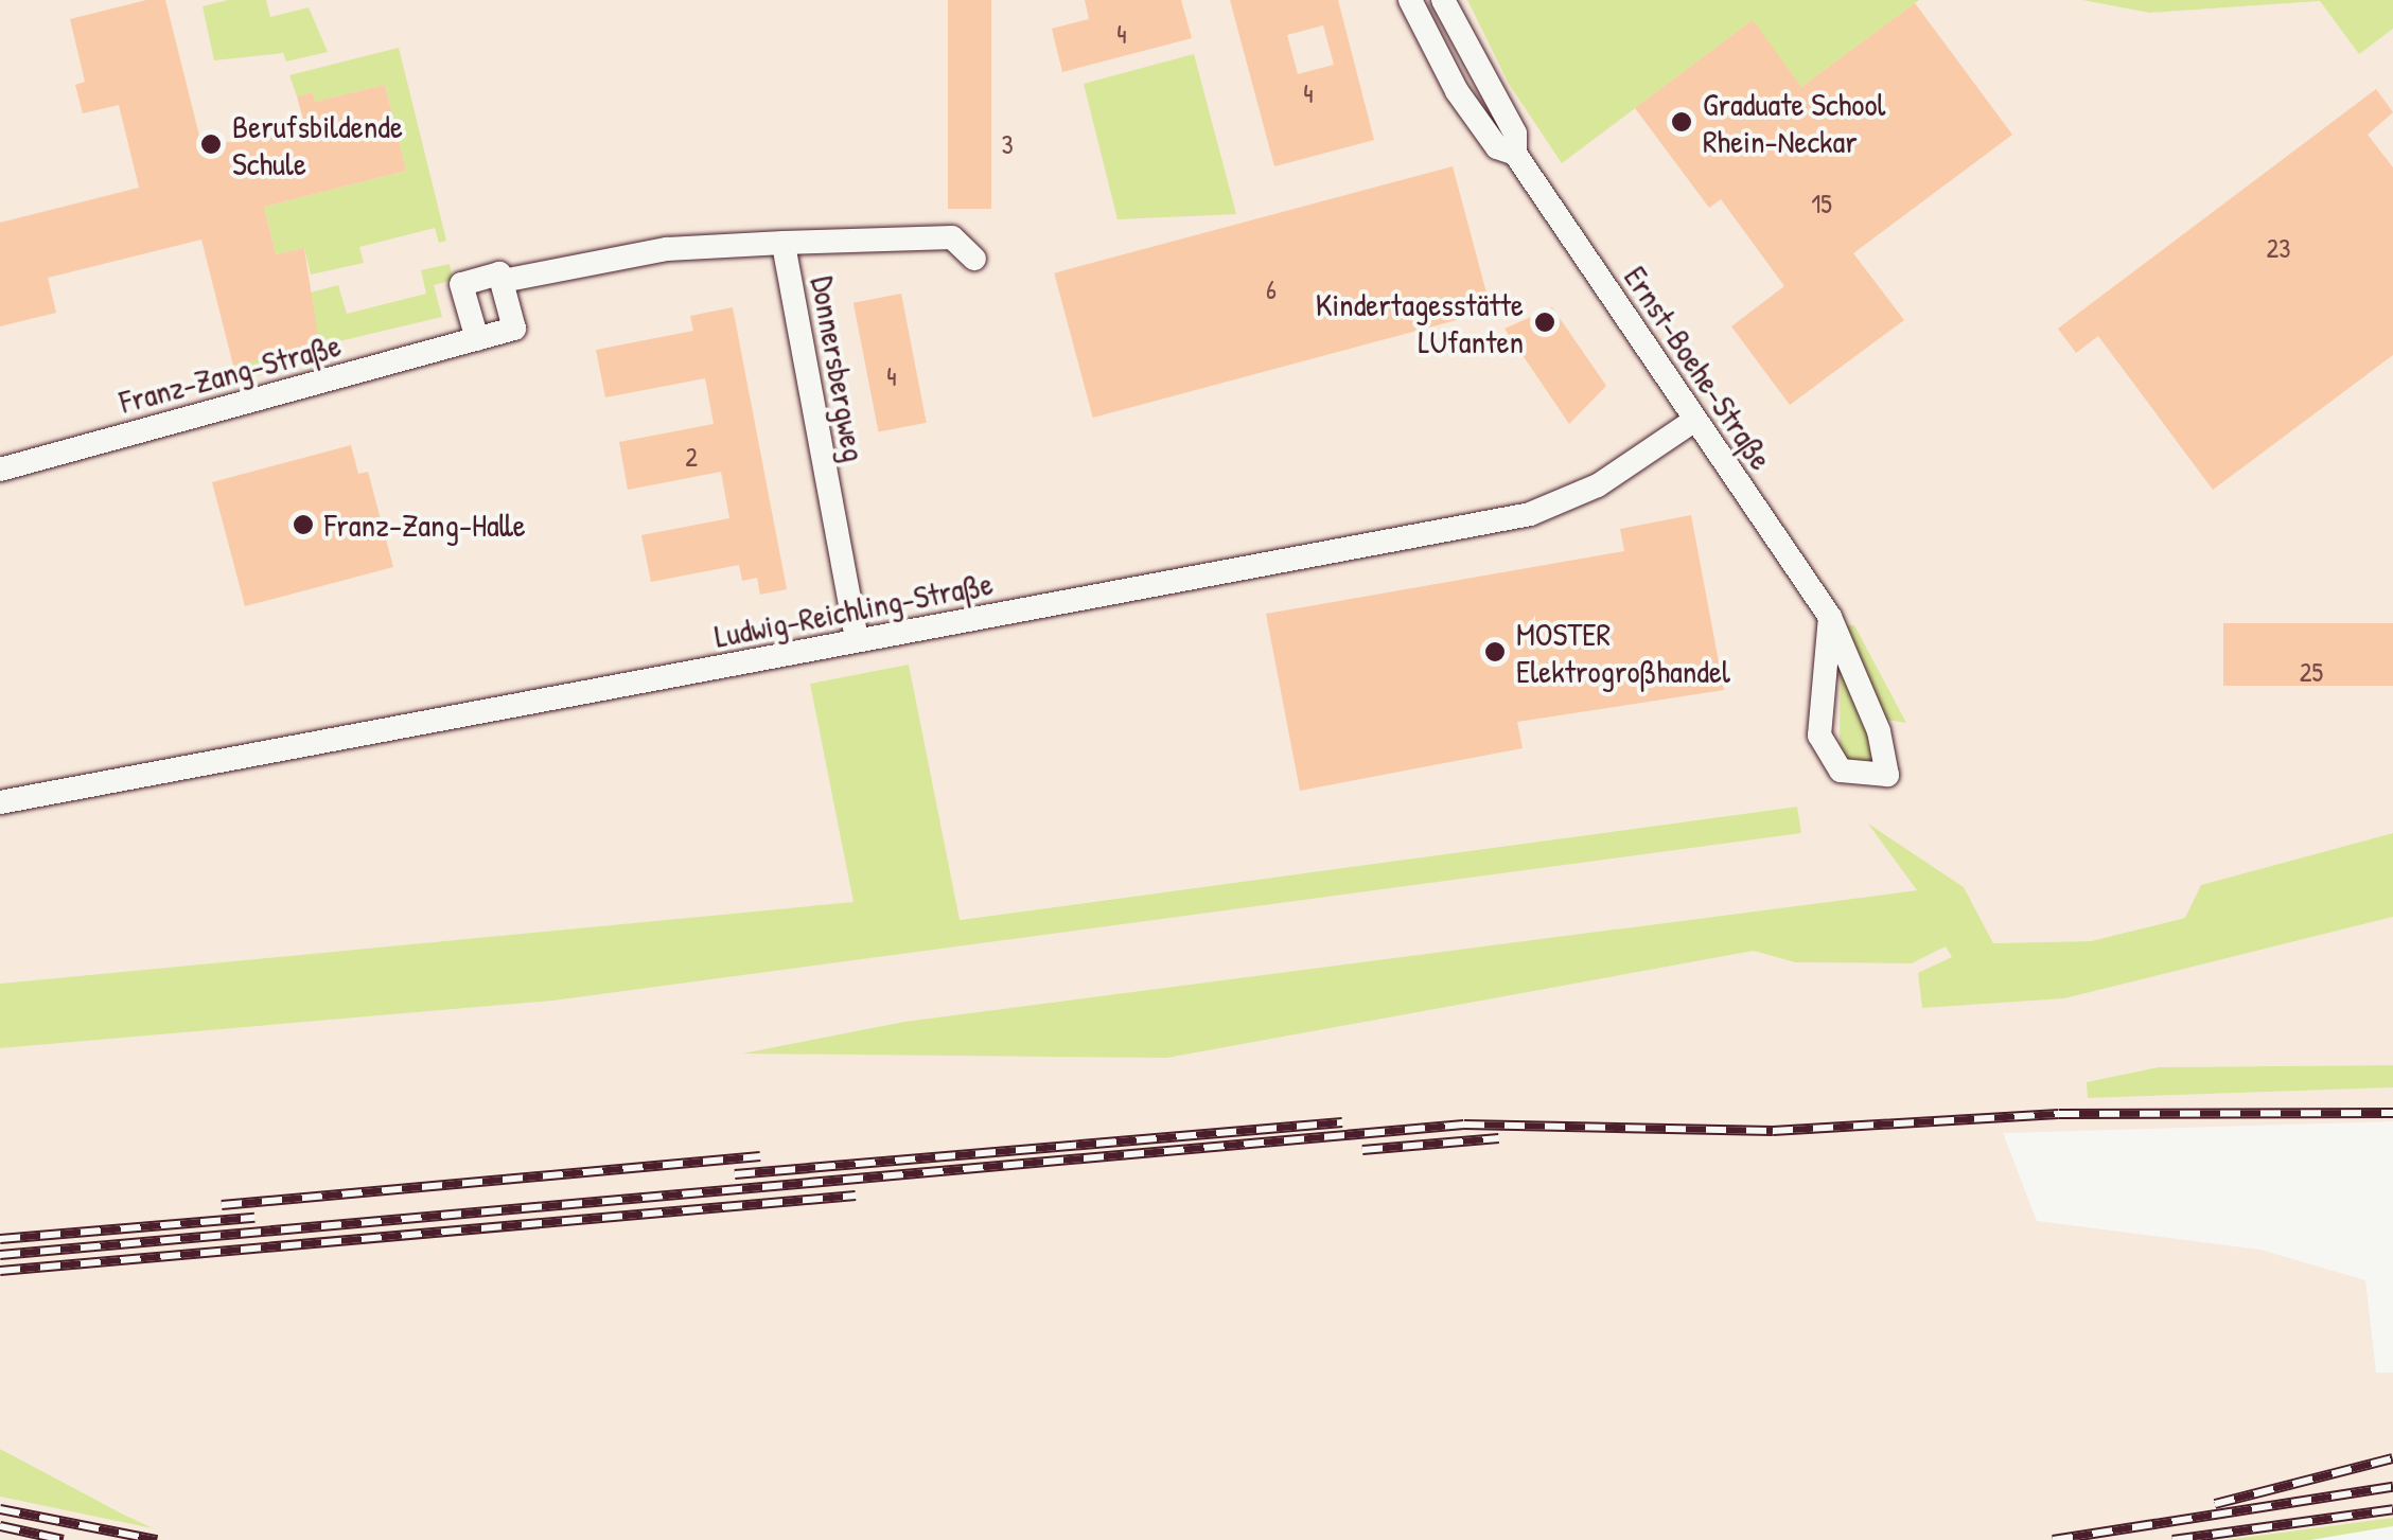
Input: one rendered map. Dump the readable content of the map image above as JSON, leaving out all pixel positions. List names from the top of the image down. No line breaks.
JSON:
{"streets":{"street":["Ernst-Boehe-Straße","Donnersbergweg","Franz-Zang-Straße","Ludwig-Reichling-Straße"]},"crossings":[["Ernst-Boehe-Straße","Ludwig-Reichling-Straße"],["Donnersbergweg","Ludwig-Reichling-Straße"]],"places":["Graduate School Rhein-Neckar","Berufsbildende Schule","Kindertagesstätte LUfanten","Franz-Zang-Halle","MOSTER Elektrogroßhandel"],"house_numbers":["4","4","3","15","23","6","4","2","25"]}
